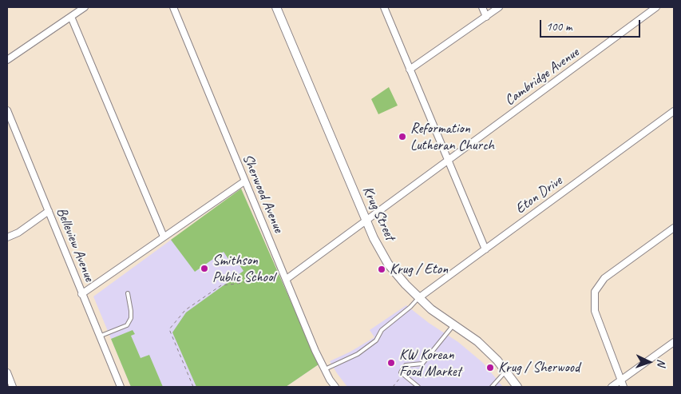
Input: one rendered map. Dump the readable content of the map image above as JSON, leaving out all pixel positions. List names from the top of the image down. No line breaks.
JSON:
{"streets":{"street":["Cambridge Avenue","Sherwood Avenue","Eton Drive","Krug Street","Belleview Avenue"]},"crossings":[["Cambridge Avenue","Sherwood Avenue"],["Cambridge Avenue","Krug Street"],["Eton Drive","Krug Street"]],"places":["Reformation Lutheran Church","Smithson Public School","Krug / Eton","KW Korean Food Market","Krug / Sherwood"],"scale_bar":"100 m","north":"right"}
